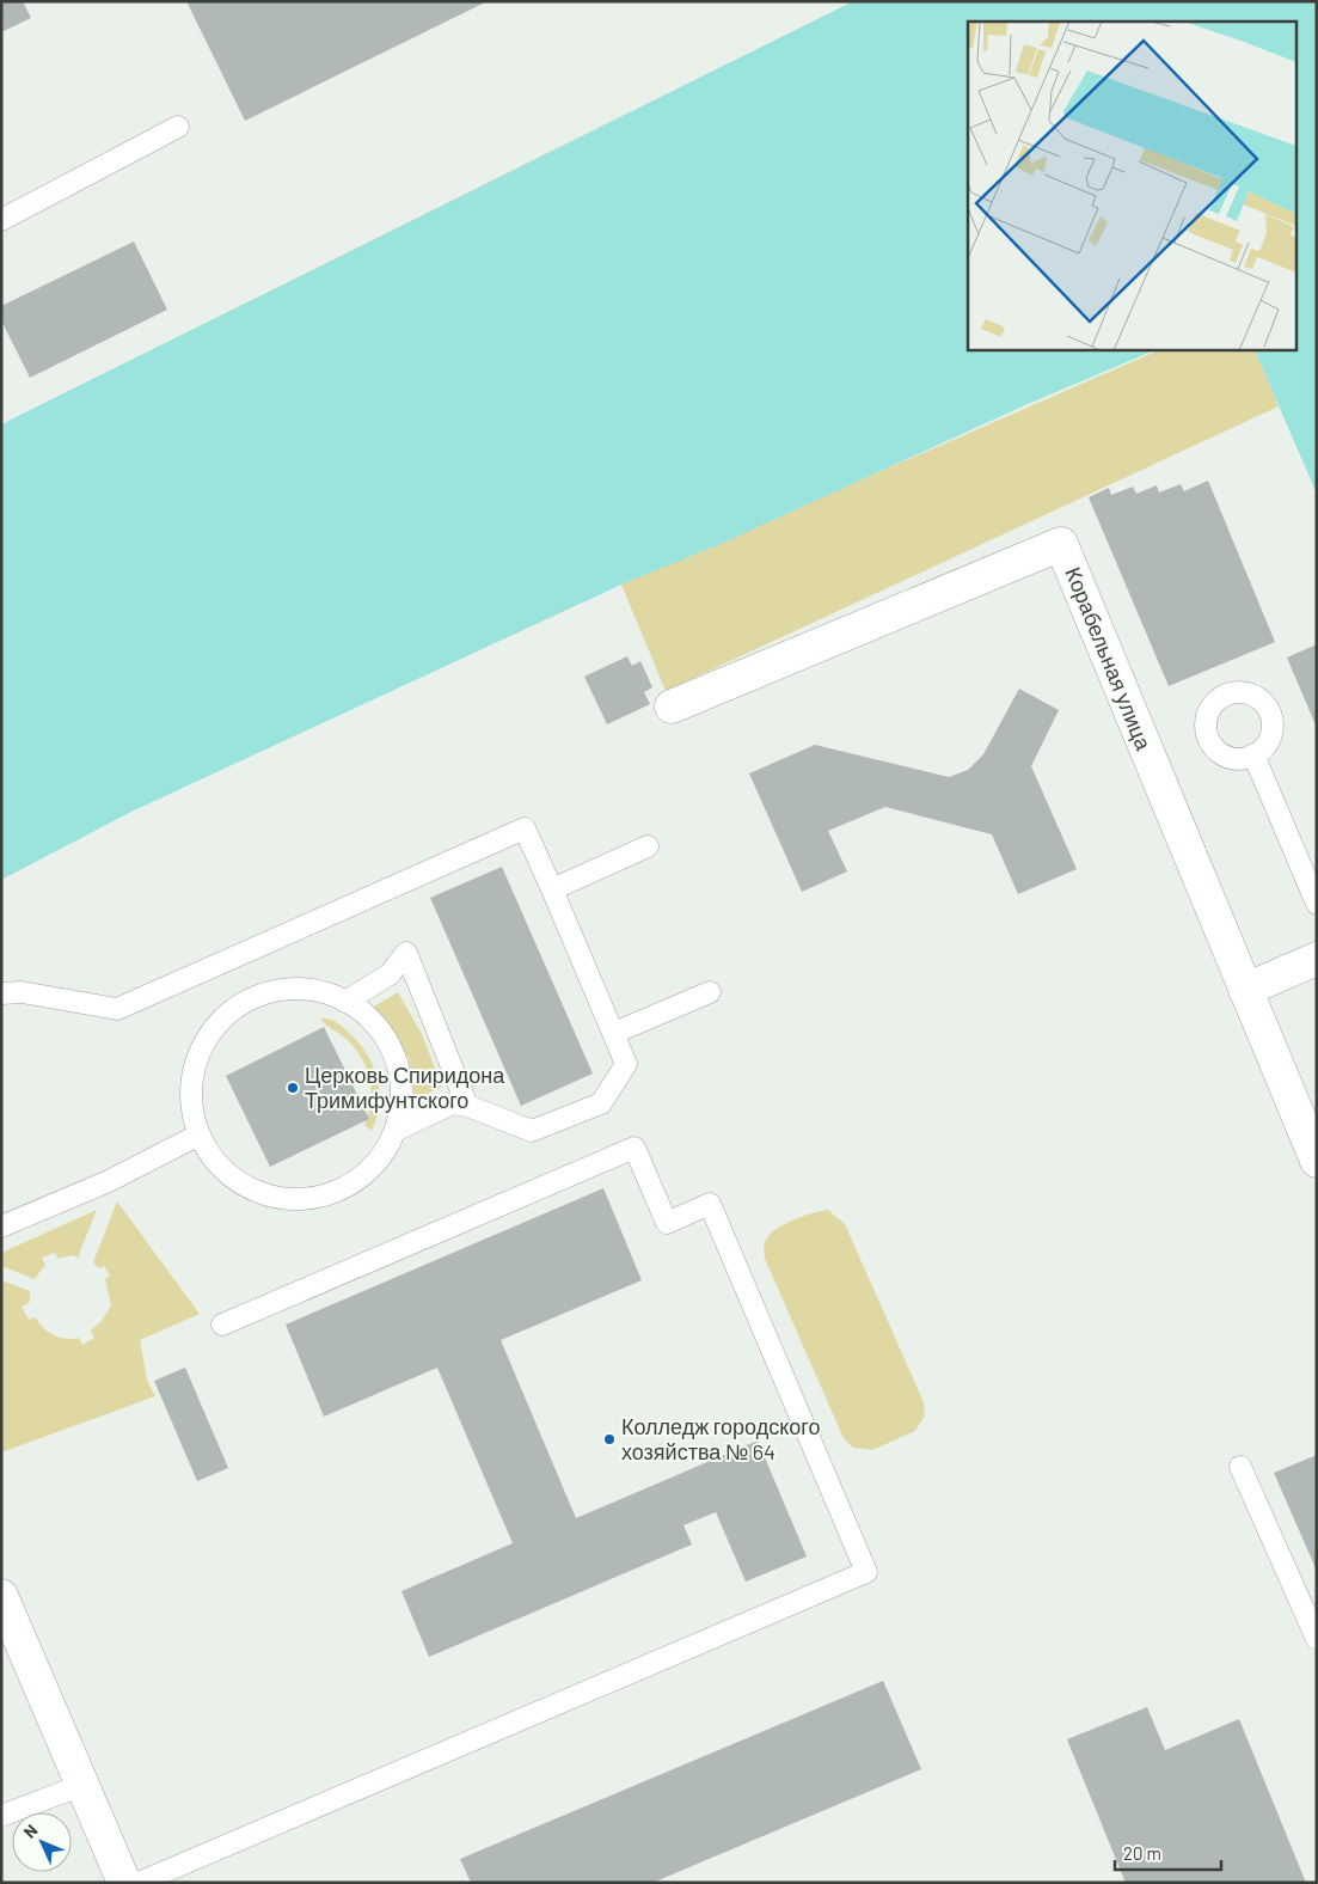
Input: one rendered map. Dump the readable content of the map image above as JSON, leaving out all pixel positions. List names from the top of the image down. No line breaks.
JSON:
{"streets":{"street":["Корабельная улица"]},"places":["Церковь Спиридона Тримифунтского","Колледж городского хозяйства № 64"],"scale_bar":"20 m","north":"top left"}
